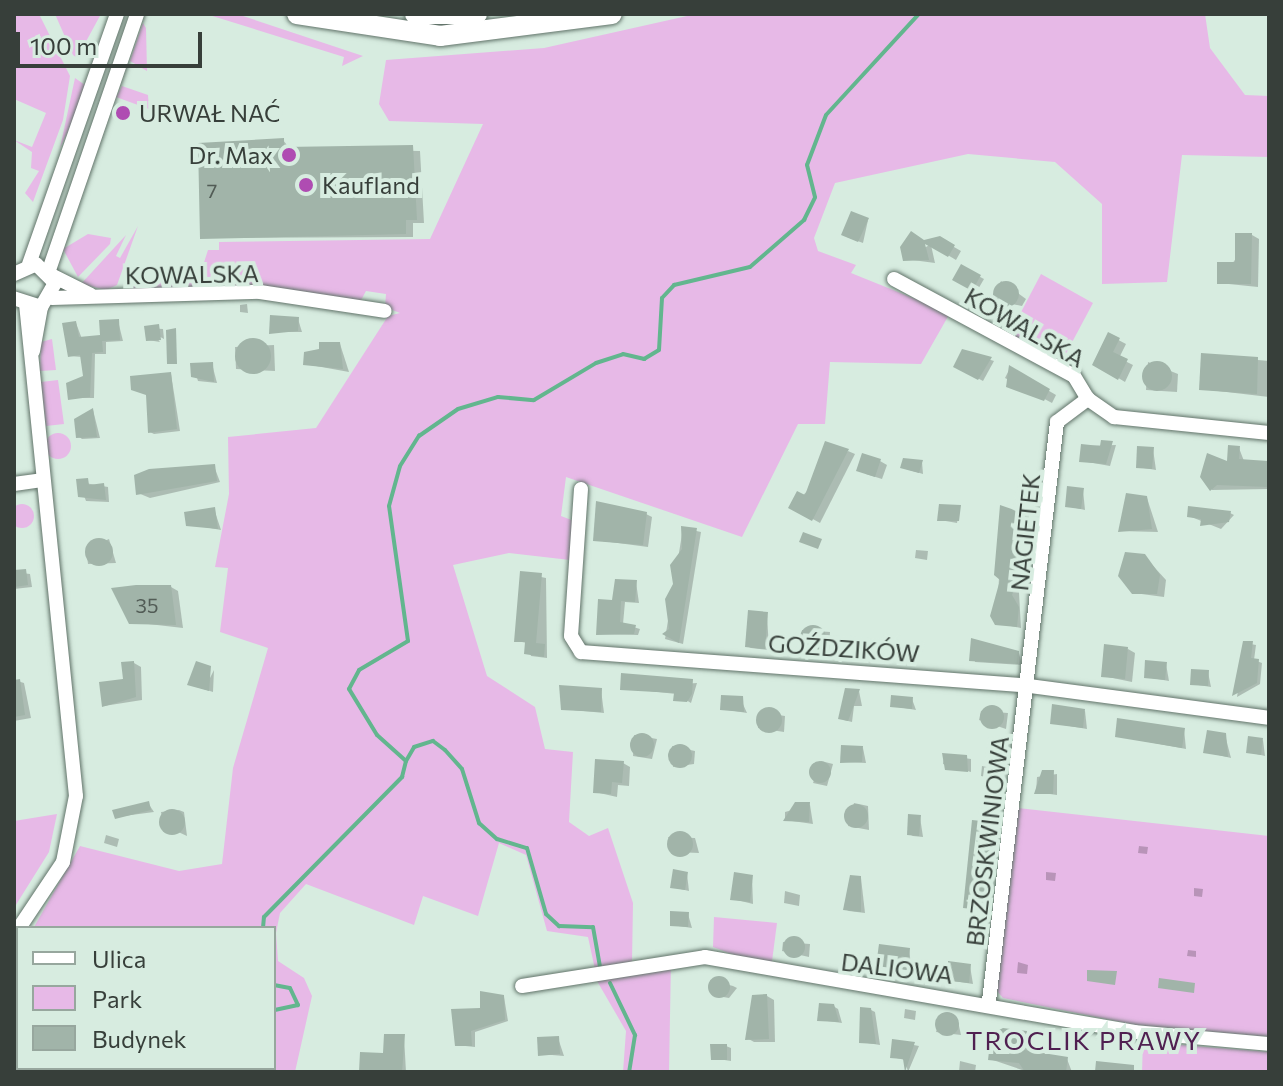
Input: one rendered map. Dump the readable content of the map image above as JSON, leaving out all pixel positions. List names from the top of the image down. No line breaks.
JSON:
{"streets":{"street":["KOWALSKA","NAGIETEK","GOŹDZIKÓW","BRZOSKWINIOWA","DALIOWA"]},"crossings":[["KOWALSKA","NAGIETEK"],["NAGIETEK","GOŹDZIKÓW"],["NAGIETEK","BRZOSKWINIOWA"],["GOŹDZIKÓW","BRZOSKWINIOWA"],["BRZOSKWINIOWA","DALIOWA"]],"districts":["TROCLIK PRAWY"],"places":["URWAŁ NAĆ","Dr. Max","Kaufland"],"house_numbers":["7","35"],"legend":["Ulica","Park","Budynek"],"scale_bar":"100 m"}
